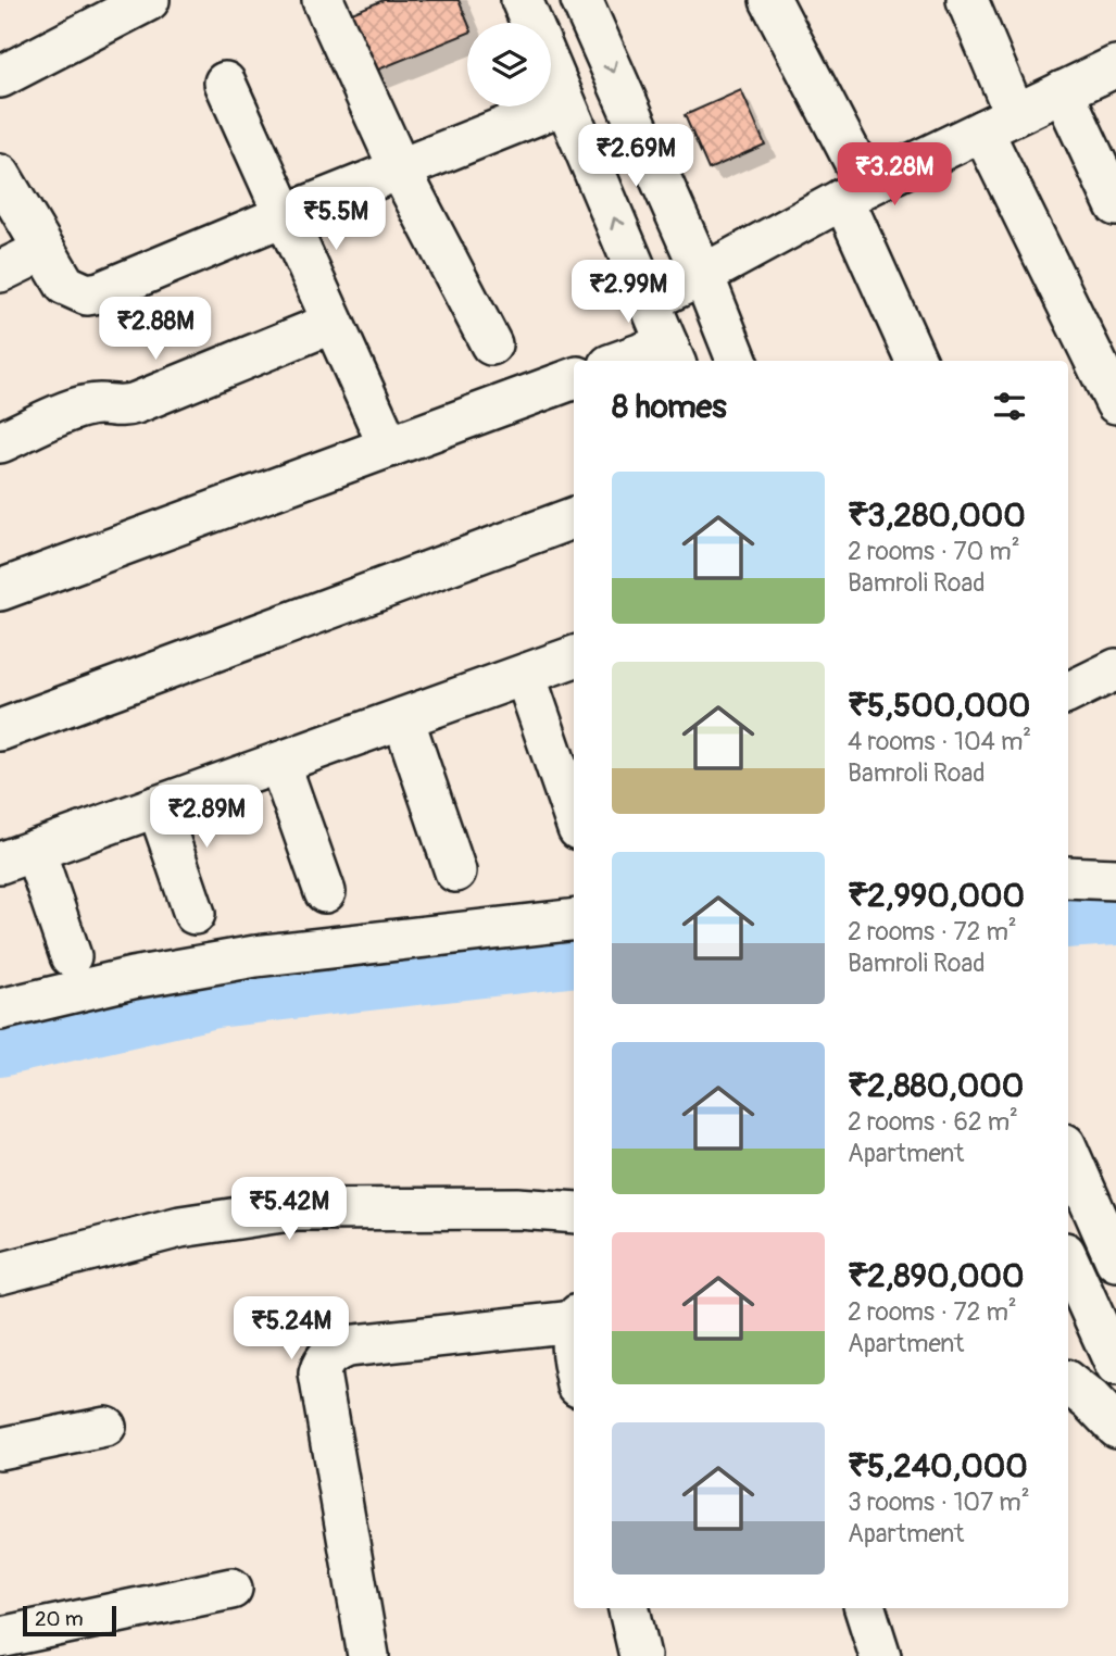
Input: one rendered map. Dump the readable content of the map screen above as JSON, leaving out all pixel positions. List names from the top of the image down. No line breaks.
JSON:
{"scale_bar":"20 m","page":{"price":["₹2.69M","₹3.28M","₹5.5M","₹2.99M","₹2.88M","₹2.89M","₹5.42M","₹5.24M"],"heading":"8 homes","list":[{"name":"₹3,280,000","note":"2 rooms · 70 m² · Bamroli Road"},{"name":"₹5,500,000","note":"4 rooms · 104 m² · Bamroli Road"},{"name":"₹2,990,000","note":"2 rooms · 72 m² · Bamroli Road"},{"name":"₹2,880,000","note":"2 rooms · 62 m² · Apartment"},{"name":"₹2,890,000","note":"2 rooms · 72 m² · Apartment"},{"name":"₹5,240,000","note":"3 rooms · 107 m² · Apartment"}],"scale":"20 m"}}
